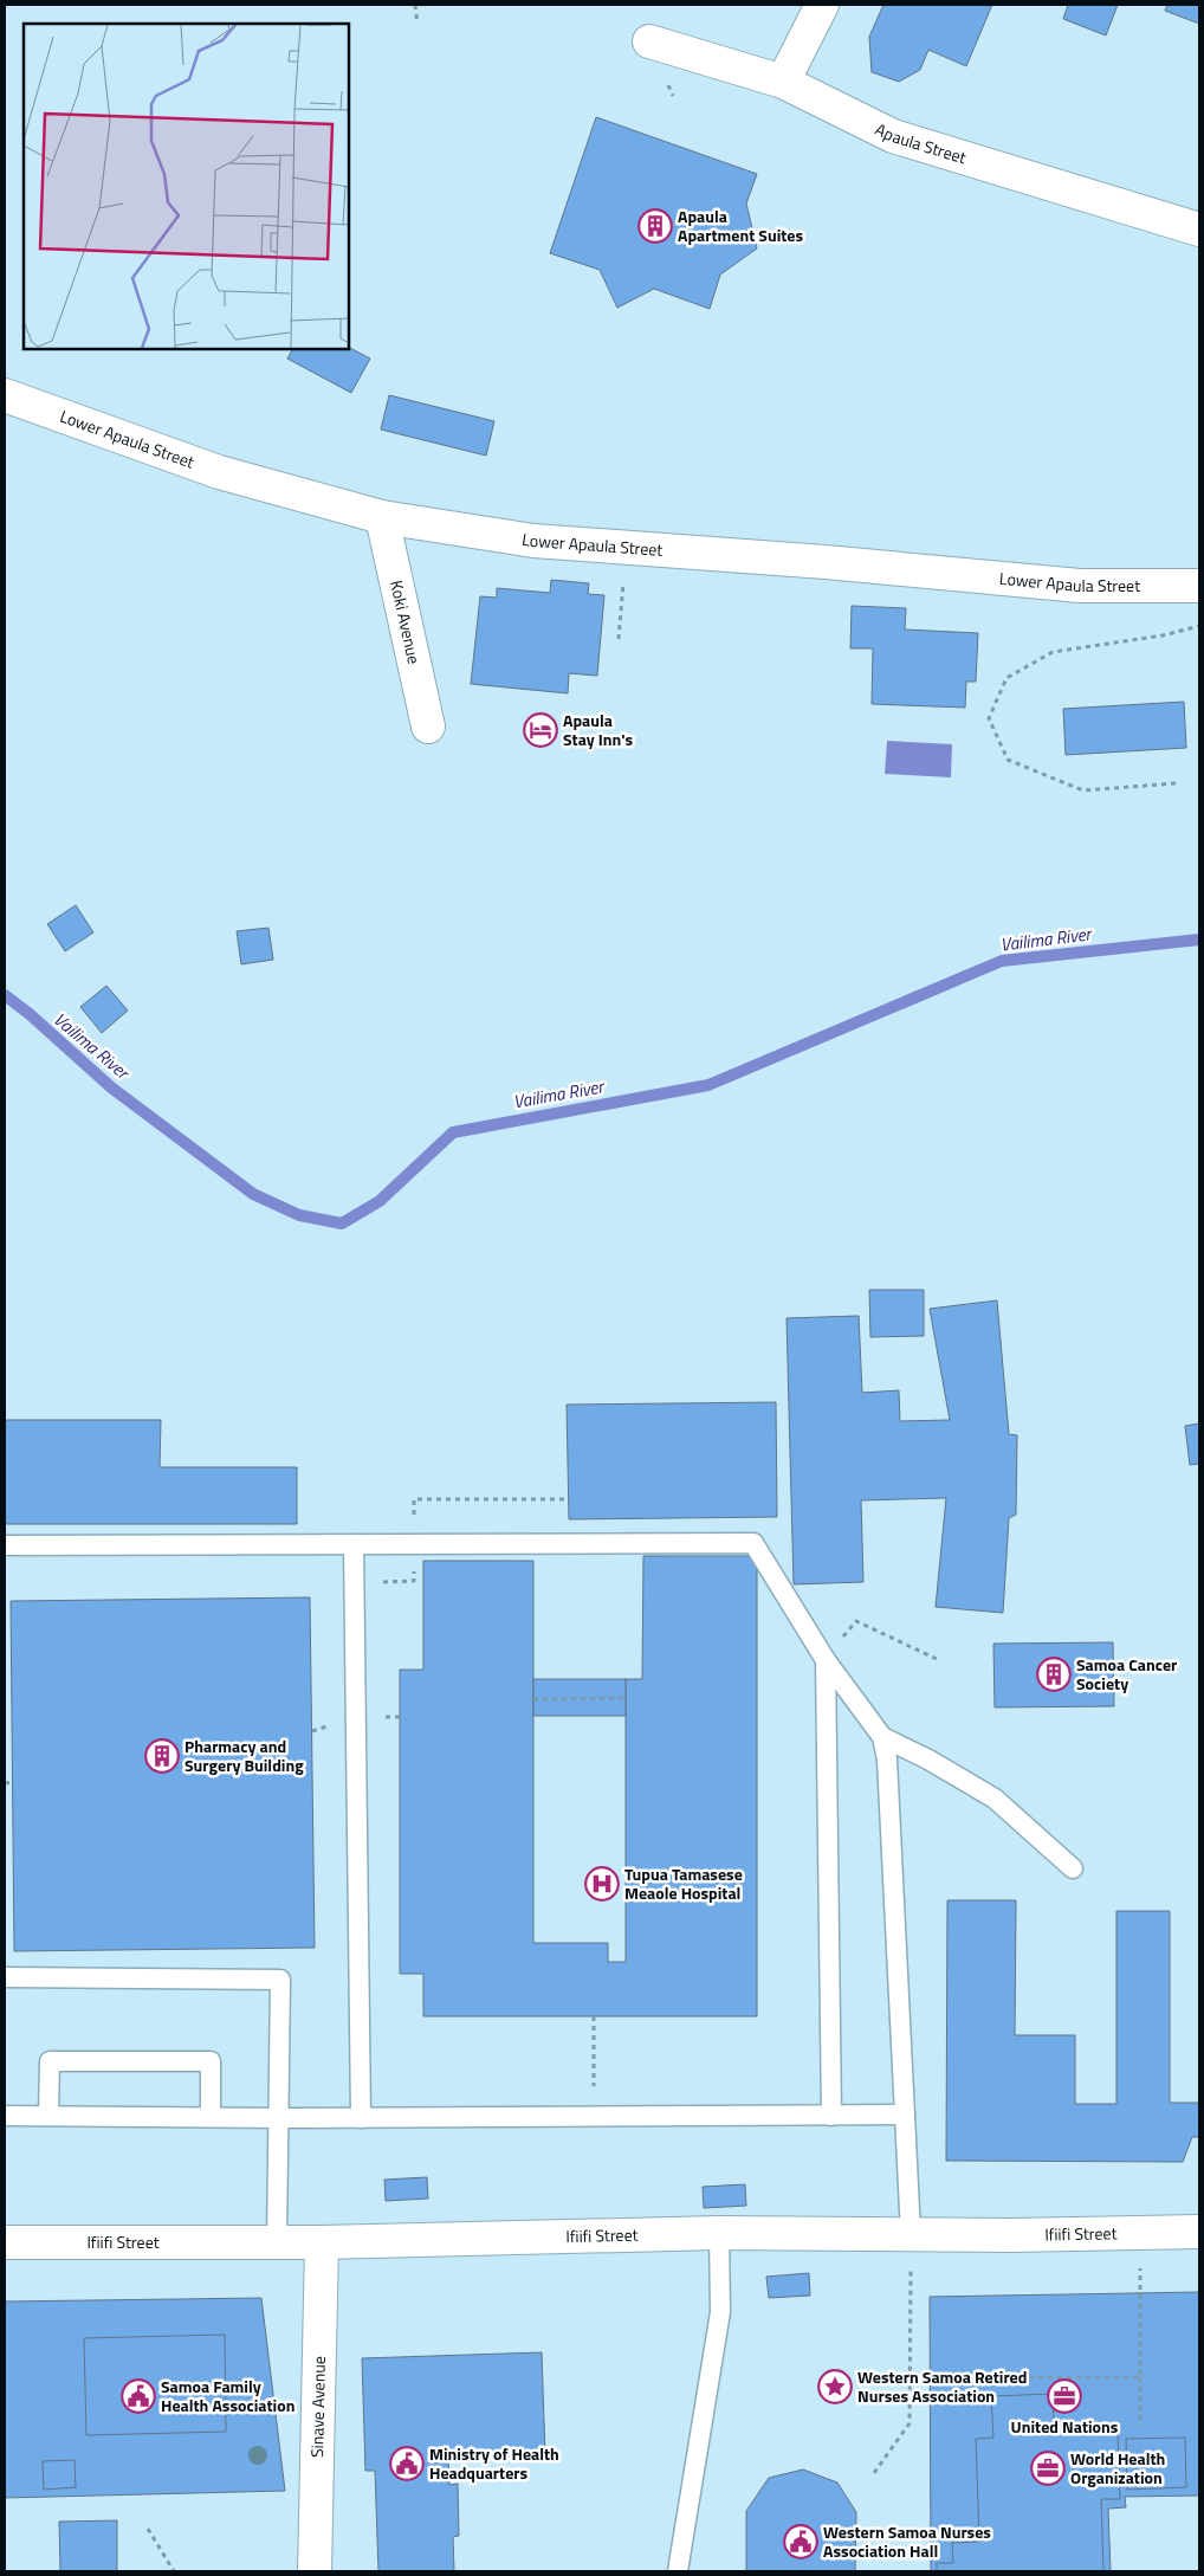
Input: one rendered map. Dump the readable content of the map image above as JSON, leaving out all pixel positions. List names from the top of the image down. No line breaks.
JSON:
{"streets":{"street":["Apaula Street","Lower Apaula Street","Koki Avenue","Ifiifi Street","Sinave Avenue"]},"crossings":[["Lower Apaula Street","Koki Avenue"],["Ifiifi Street","Sinave Avenue"]],"water":["Vailima River"],"places":{"building":["Apaula Apartment Suites","Samoa Cancer Society","Pharmacy and Surgery Building"],"hotel":["Apaula Stay Inn's"],"hospital":["Tupua Tamasese Meaole Hospital"],"place":["Western Samoa Retired Nurses Association"],"public building":["Samoa Family Health Association","Ministry of Health Headquarters","Western Samoa Nurses Association Hall"],"office":["United Nations","World Health Organization"]}}
